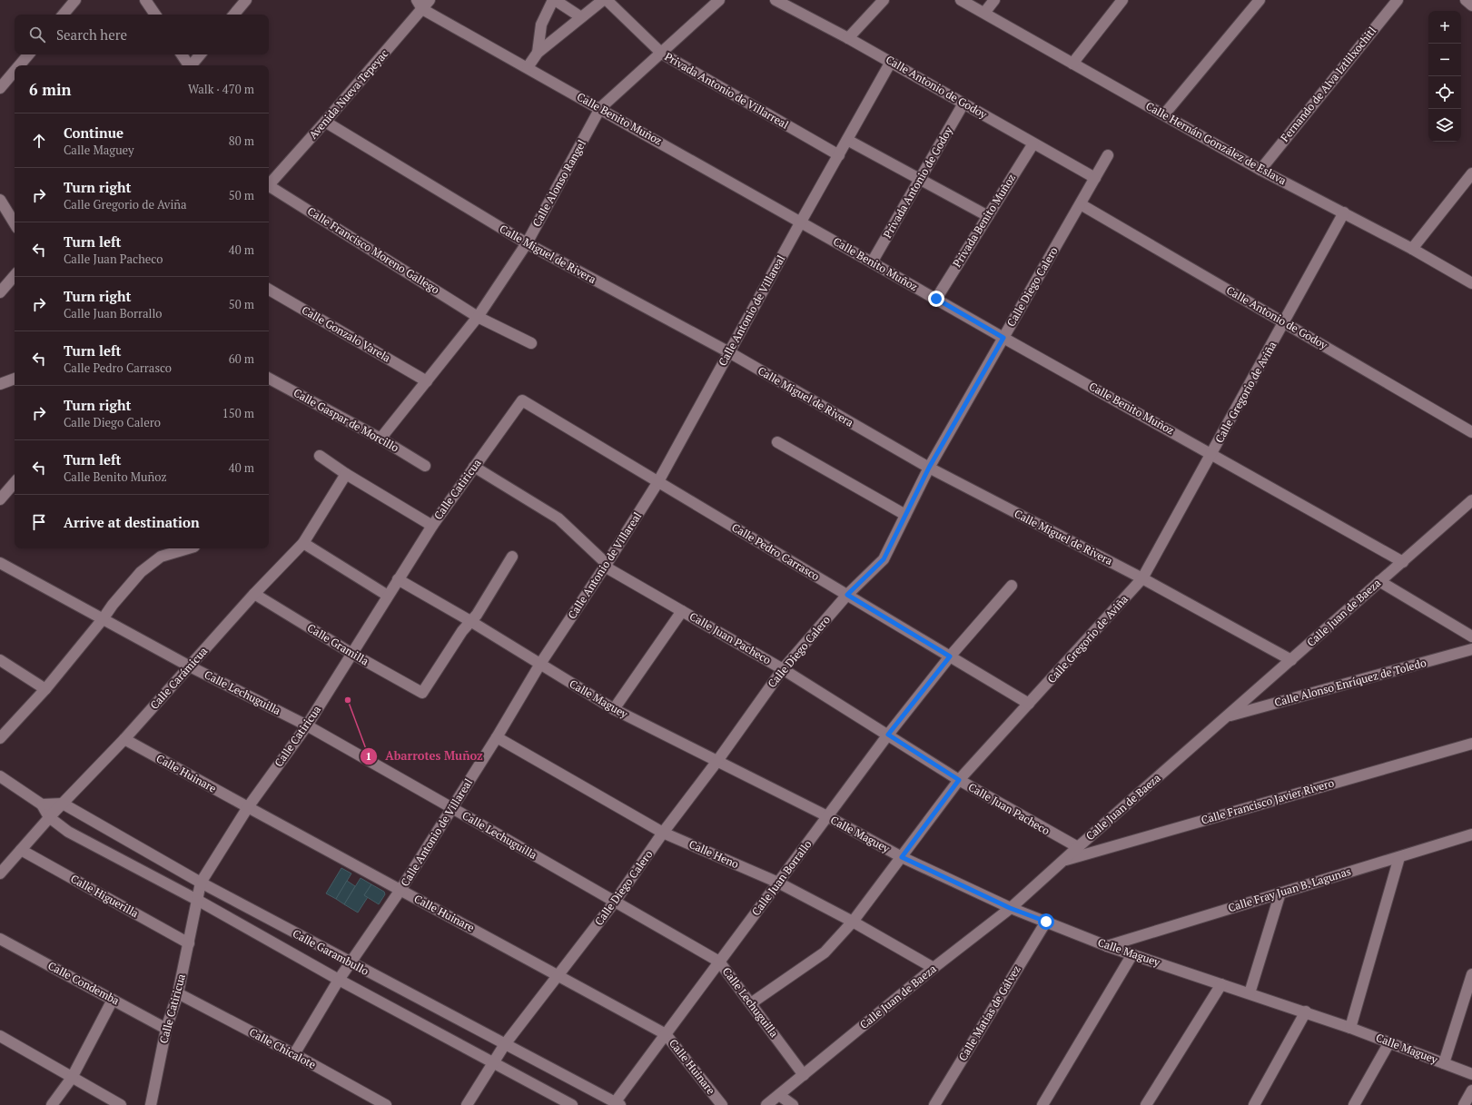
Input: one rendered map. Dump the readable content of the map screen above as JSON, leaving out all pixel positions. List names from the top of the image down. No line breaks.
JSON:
{"streets":{"street":["Fernando de Alva Iztlilxochitl","Calle Antonio de Godoy","Privada Antonio de Villarreal","Avenida Nueva Tepeyac","Calle Benito Muñoz","Calle Hernán González de Eslava","Privada Antonio de Godoy","Calle Alonso Rangel","Privada Benito Muñoz","Calle Francisco Moreno Gallego","Calle Miguel de Rivera","Calle Diego Calero","Calle Antonio de Villareal","Calle Gonzalo Varela","Calle Gregorio de Aviña","Calle Gaspar de Morcillo","Calle Catiricua","Calle Pedro Carrasco","Calle Juan de Baeza","Calle Juan Pacheco","Calle Gramilla","Calle Carámicua","Calle Alonso Enríquez de Toledo","Calle Lechuguilla","Calle Maguey","Calle Huinare","Calle Francisco Javier Rivero","Calle Heno","Calle Juan Borrallo","Calle Fray Juan B. Lagunas","Calle Higuerilla","Calle Garambullo","Calle Condemba","Calle Matías de Gálvez","Calle Chicalote"]},"crossings":[["Fernando de Alva Iztlilxochitl","Calle Hernán González de Eslava"],["Calle Antonio de Godoy","Privada Antonio de Godoy"],["Calle Antonio de Godoy","Privada Benito Muñoz"],["Calle Antonio de Godoy","Calle Diego Calero"],["Calle Antonio de Godoy","Calle Antonio de Villareal"],["Calle Antonio de Godoy","Calle Gregorio de Aviña"],["Privada Antonio de Villarreal","Calle Alonso Rangel"],["Privada Antonio de Villarreal","Calle Antonio de Villareal"],["Avenida Nueva Tepeyac","Calle Benito Muñoz"],["Avenida Nueva Tepeyac","Calle Miguel de Rivera"],["Calle Benito Muñoz","Privada Antonio de Godoy"],["Calle Benito Muñoz","Calle Alonso Rangel"],["Calle Benito Muñoz","Privada Benito Muñoz"],["Calle Benito Muñoz","Calle Diego Calero"],["Calle Benito Muñoz","Calle Antonio de Villareal"],["Calle Benito Muñoz","Calle Gregorio de Aviña"],["Calle Benito Muñoz","Calle Juan de Baeza"],["Calle Hernán González de Eslava","Calle Gregorio de Aviña"],["Calle Alonso Rangel","Calle Francisco Moreno Gallego"],["Calle Alonso Rangel","Calle Miguel de Rivera"],["Calle Alonso Rangel","Calle Gonzalo Varela"],["Calle Alonso Rangel","Calle Gaspar de Morcillo"],["Calle Miguel de Rivera","Calle Diego Calero"],["Calle Miguel de Rivera","Calle Antonio de Villareal"],["Calle Miguel de Rivera","Calle Gregorio de Aviña"],["Calle Miguel de Rivera","Calle Juan de Baeza"],["Calle Diego Calero","Calle Pedro Carrasco"],["Calle Diego Calero","Calle Juan Pacheco"],["Calle Diego Calero","Calle Lechuguilla"],["Calle Diego Calero","Calle Maguey"],["Calle Diego Calero","Calle Huinare"],["Calle Diego Calero","Calle Heno"],["Calle Diego Calero","Calle Garambullo"],["Calle Antonio de Villareal","Calle Pedro Carrasco"],["Calle Antonio de Villareal","Calle Juan Pacheco"],["Calle Antonio de Villareal","Calle Lechuguilla"],["Calle Antonio de Villareal","Calle Maguey"],["Calle Antonio de Villareal","Calle Huinare"],["Calle Antonio de Villareal","Calle Heno"],["Calle Antonio de Villareal","Calle Garambullo"],["Calle Antonio de Villareal","Calle Chicalote"],["Calle Gregorio de Aviña","Calle Pedro Carrasco"],["Calle Gregorio de Aviña","Calle Juan Pacheco"],["Calle Gregorio de Aviña","Calle Lechuguilla"],["Calle Gregorio de Aviña","Calle Maguey"],["Calle Gregorio de Aviña","Calle Heno"],["Calle Catiricua","Calle Pedro Carrasco"],["Calle Catiricua","Calle Juan Pacheco"],["Calle Catiricua","Calle Gramilla"],["Calle Catiricua","Calle Lechuguilla"],["Calle Catiricua","Calle Maguey"],["Calle Catiricua","Calle Huinare"],["Calle Catiricua","Calle Higuerilla"],["Calle Catiricua","Calle Garambullo"],["Calle Catiricua","Calle Condemba"],["Calle Catiricua","Calle Chicalote"],["Calle Pedro Carrasco","Calle Juan Borrallo"],["Calle Juan de Baeza","Calle Juan Pacheco"],["Calle Juan de Baeza","Calle Alonso Enríquez de Toledo"],["Calle Juan de Baeza","Calle Lechuguilla"],["Calle Juan de Baeza","Calle Maguey"],["Calle Juan de Baeza","Calle Francisco Javier Rivero"],["Calle Juan de Baeza","Calle Heno"],["Calle Juan Pacheco","Calle Juan Borrallo"],["Calle Gramilla","Calle Carámicua"],["Calle Gramilla","Calle Maguey"],["Calle Carámicua","Calle Lechuguilla"],["Calle Carámicua","Calle Huinare"],["Calle Carámicua","Calle Higuerilla"],["Calle Carámicua","Calle Garambullo"],["Calle Lechuguilla","Calle Juan Borrallo"],["Calle Maguey","Calle Juan Borrallo"],["Calle Maguey","Calle Fray Juan B. Lagunas"],["Calle Maguey","Calle Matías de Gálvez"],["Calle Huinare","Calle Juan Borrallo"],["Calle Heno","Calle Juan Borrallo"],["Calle Juan Borrallo","Calle Garambullo"]],"places":["Abarrotes Muñoz"],"page":{"map_buttons":["+","−"],"search":"Search here","heading":["6 min","Walk · 470 m"],"list":[["Continue","Calle Maguey","80 m"],["Turn right","Calle Gregorio de Aviña","50 m"],["Turn left","Calle Juan Pacheco","40 m"],["Turn right","Calle Juan Borrallo","50 m"],["Turn left","Calle Pedro Carrasco","60 m"],["Turn right","Calle Diego Calero","150 m"],["Turn left","Calle Benito Muñoz","40 m"],"Arrive at destination"]}}
